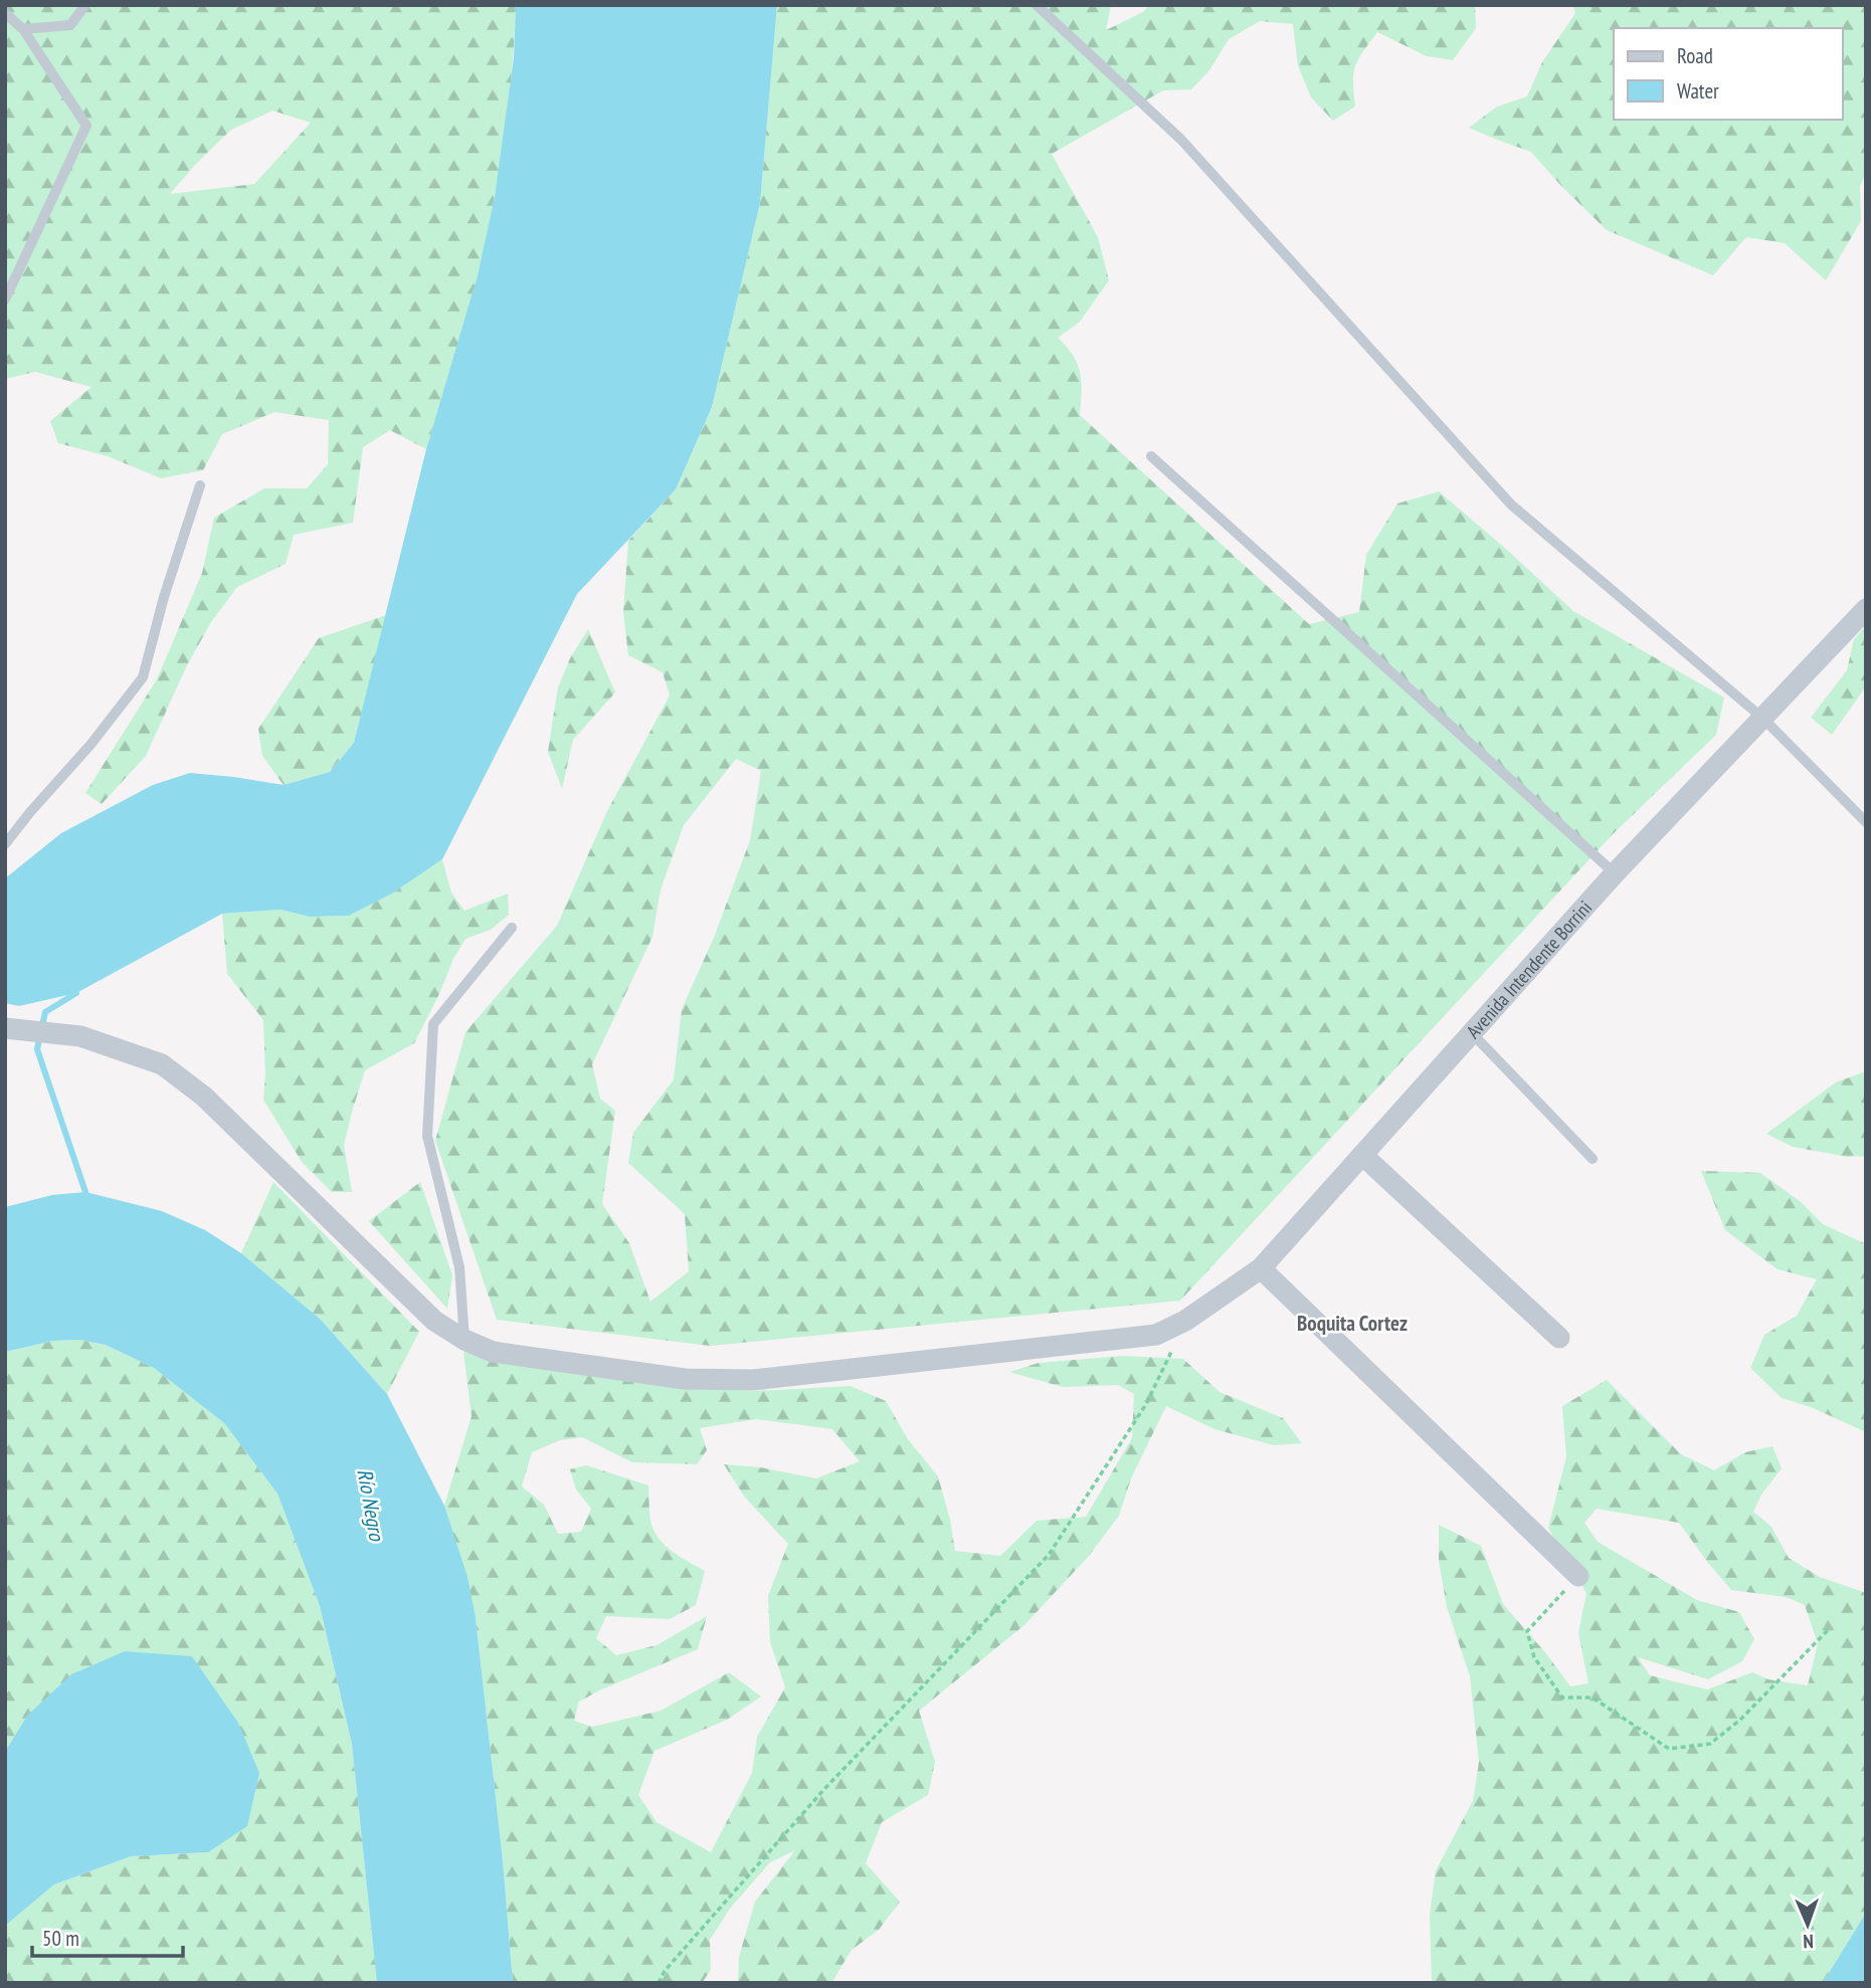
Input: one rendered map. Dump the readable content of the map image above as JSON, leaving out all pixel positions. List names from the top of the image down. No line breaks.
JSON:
{"streets":{"street":["Avenida Intendente Borrini"]},"districts":["Boquita Cortez"],"water":["Río Negro"],"legend":["Road","Water"],"scale_bar":"50 m","north":"bottom"}
